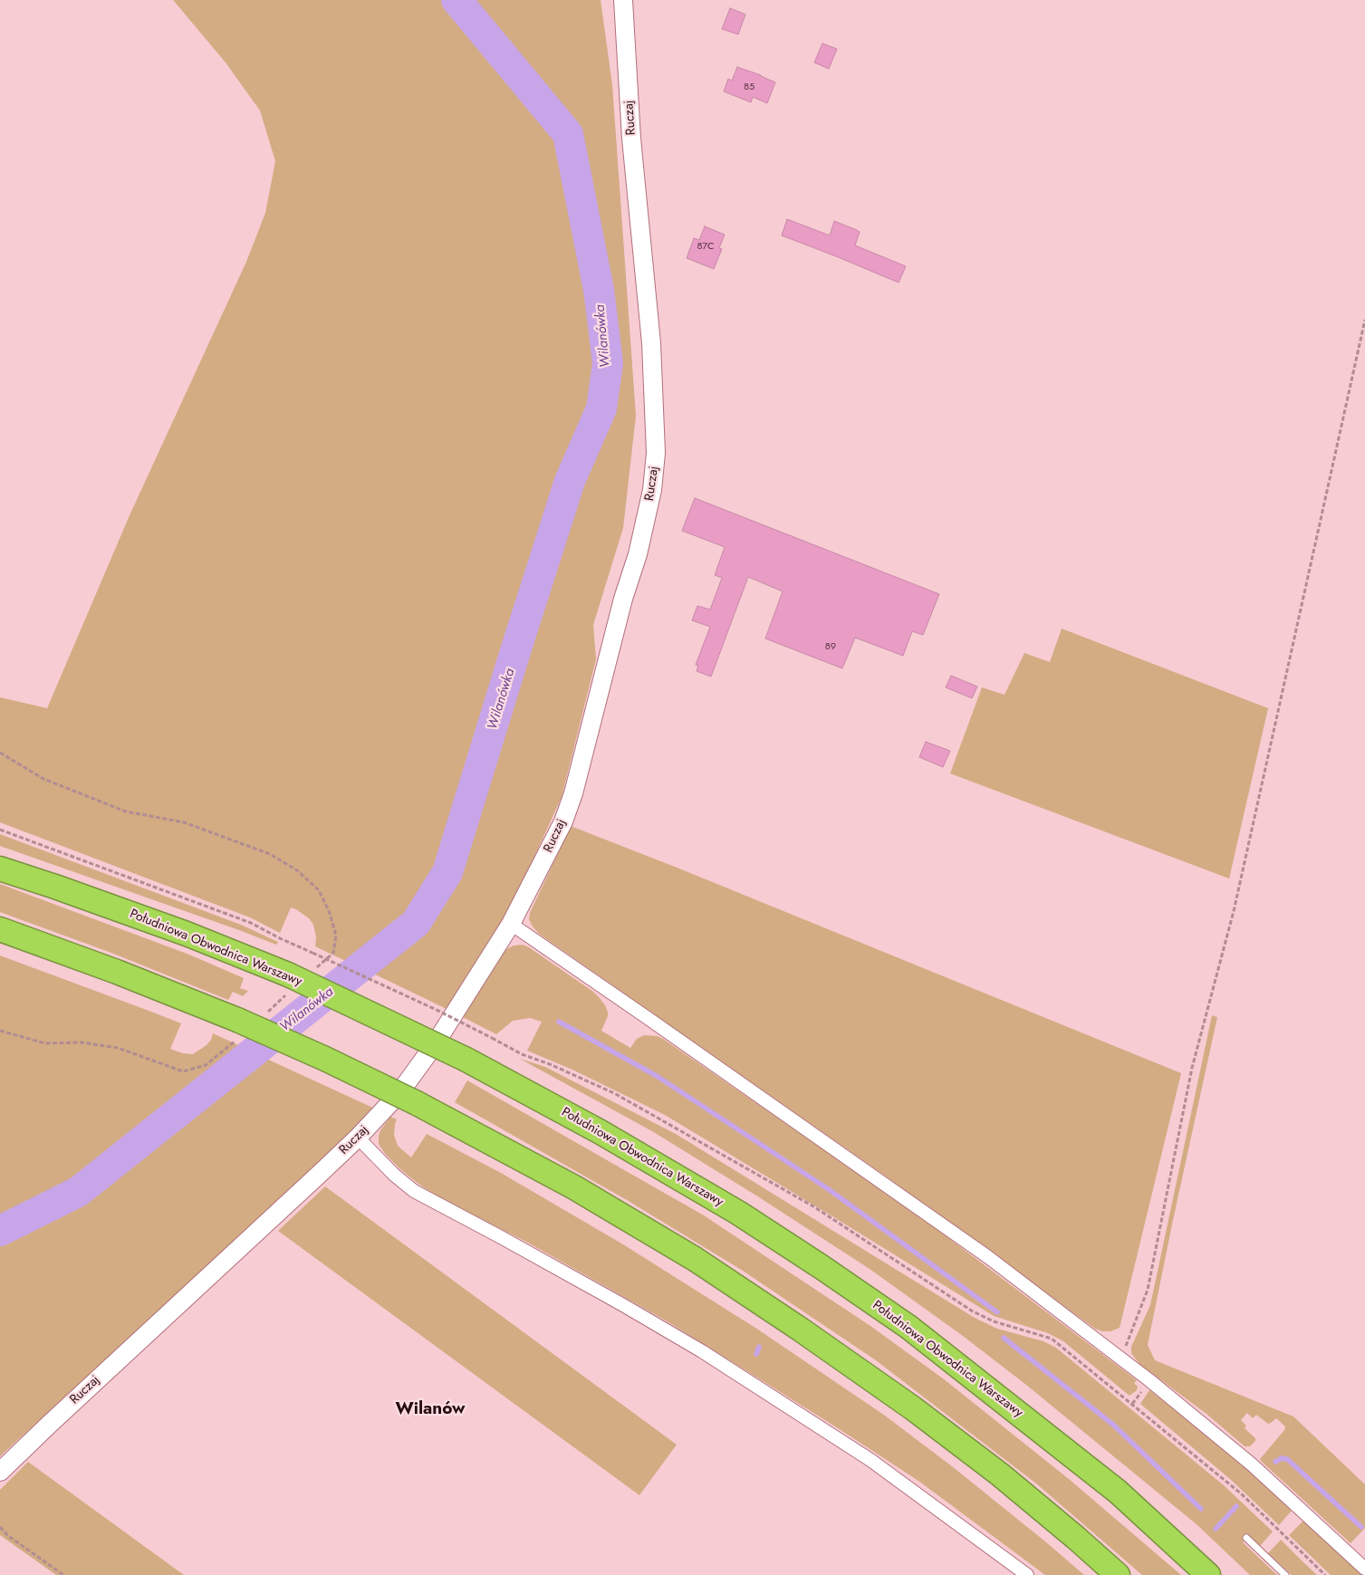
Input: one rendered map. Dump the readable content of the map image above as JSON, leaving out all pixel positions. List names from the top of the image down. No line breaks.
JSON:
{"streets":{"highway":["Południowa Obwodnica Warszawy"],"street":["Ruczaj"]},"districts":["Wilanów"],"water":["Wilanówka"],"house_numbers":["85","87C","89"]}
